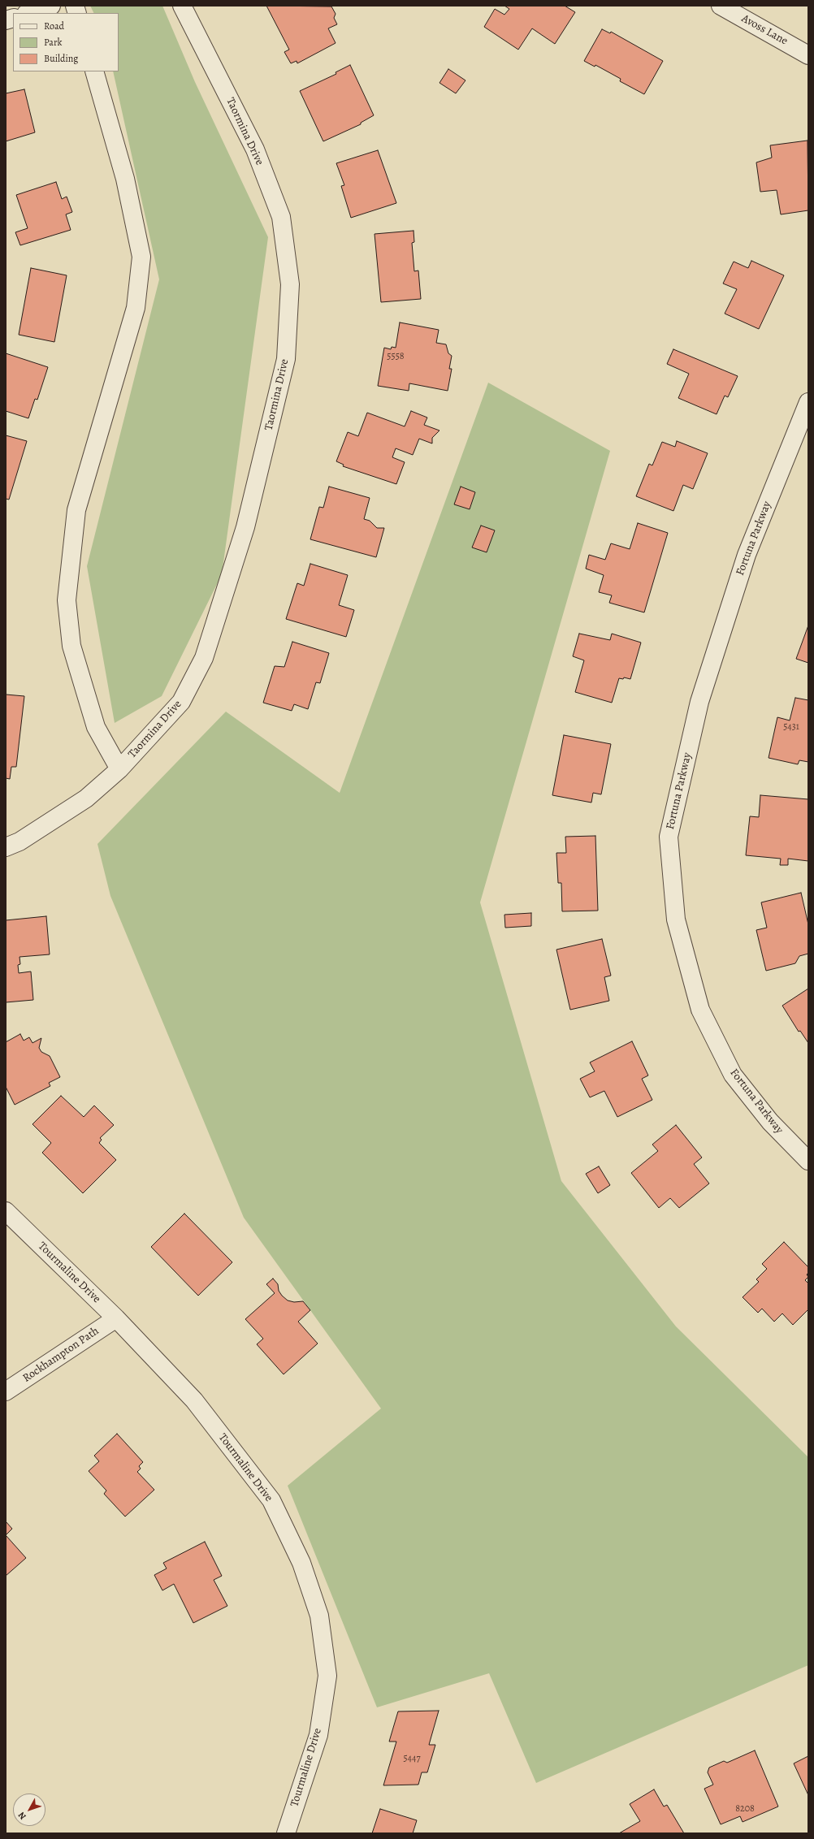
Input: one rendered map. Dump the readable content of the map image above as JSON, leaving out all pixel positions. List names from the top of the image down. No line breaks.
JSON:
{"streets":{"street":["Avoss Lane","Taormina Drive","Fortuna Parkway","Tourmaline Drive","Rockhampton Path"]},"crossings":[["Tourmaline Drive","Rockhampton Path"]],"house_numbers":["5558","5431","5447","8208"],"legend":["Road","Park","Building"],"north":"bottom left"}
